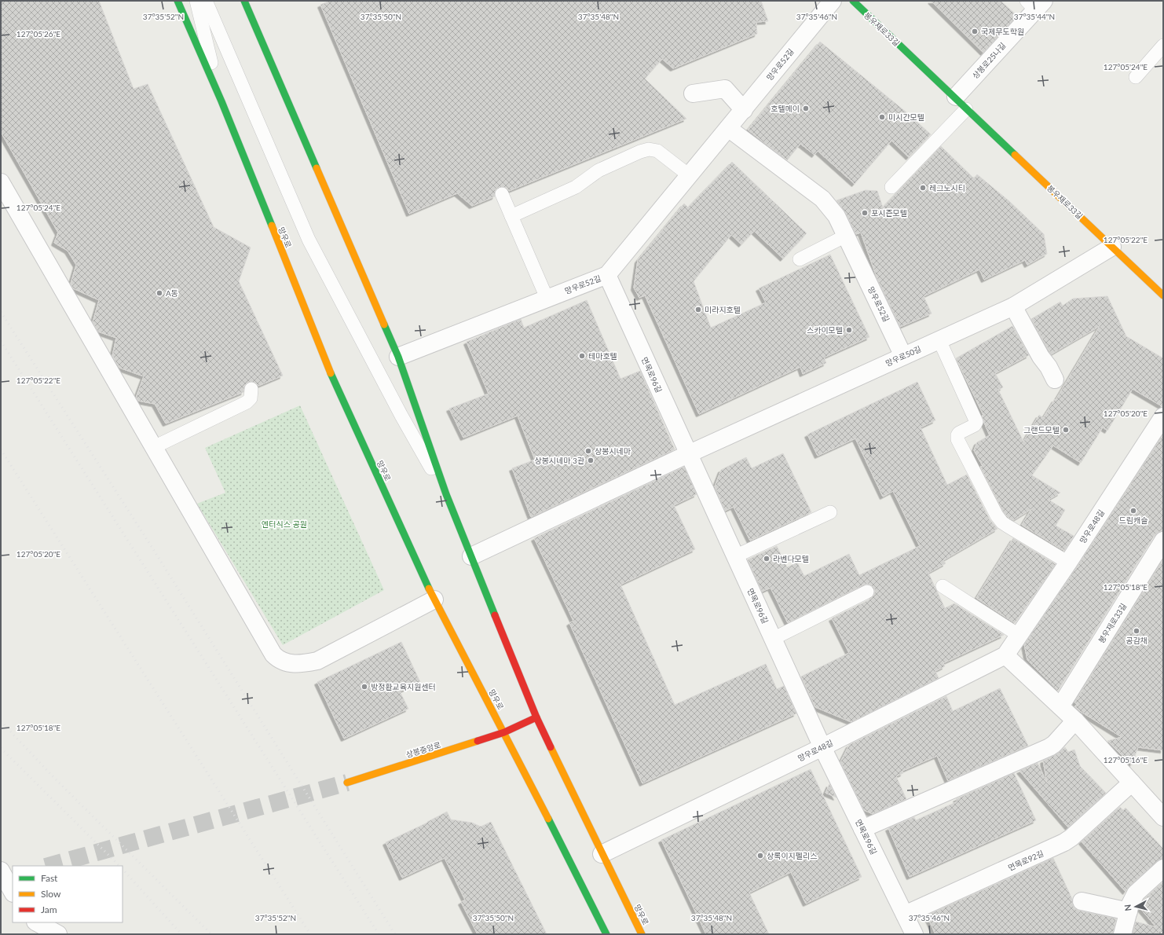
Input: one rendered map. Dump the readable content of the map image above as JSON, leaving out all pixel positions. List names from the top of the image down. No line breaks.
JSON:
{"streets":{"main road":["봉우재로33길","망우로","상봉중앙로"],"street":["상봉로25나길","망우로52길","망우로50길","면목로96길","망우로48길","면목로92길"]},"crossings":[["봉우재로33길","상봉로25나길"],["봉우재로33길","망우로50길"],["망우로52길","망우로"],["망우로52길","망우로50길"],["망우로52길","면목로96길"],["망우로","망우로50길"],["망우로","망우로48길"],["망우로","상봉중앙로"],["망우로50길","면목로96길"],["면목로96길","망우로48길"],["면목로96길","면목로92길"]],"parks":["엔터식스 공원"],"places":["국제무도학원","호텔메이","미시간모텔","레그노시티","포시즌모텔","A동","미라지호텔","스카이모텔","테마호텔","그랜드모텔","상봉시네마","상봉시네마 3관","드림캐슬","라벤다모텔","공감채","방정환교육지원센터","상록이지펠리스"],"legend":["Fast","Slow","Jam"],"north":"left","coordinates":["37°35'52\"N","37°35'50\"N","37°35'48\"N","37°35'46\"N","37°35'44\"N","127°05'26\"E","127°05'24\"E","127°05'22\"E","127°05'20\"E","127°05'18\"E","127°05'16\"E"]}
